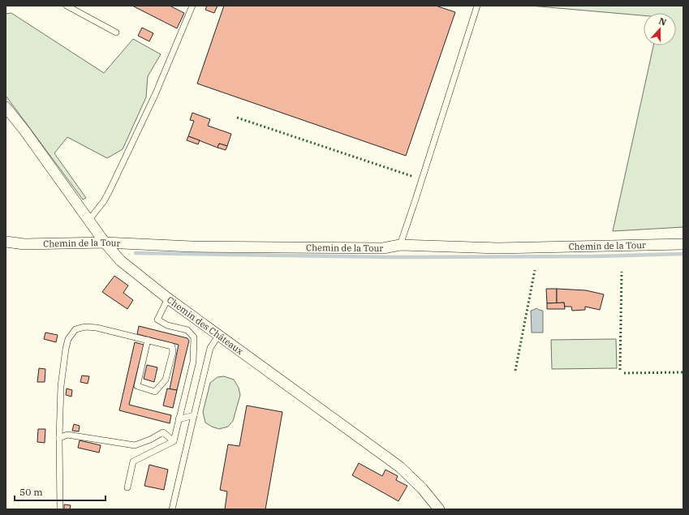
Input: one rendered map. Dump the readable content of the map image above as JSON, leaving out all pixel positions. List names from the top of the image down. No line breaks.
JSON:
{"streets":{"street":["Chemin de la Tour","Chemin des Châteaux"]},"crossings":[["Chemin de la Tour","Chemin des Châteaux"]],"scale_bar":"50 m","north":"top"}
